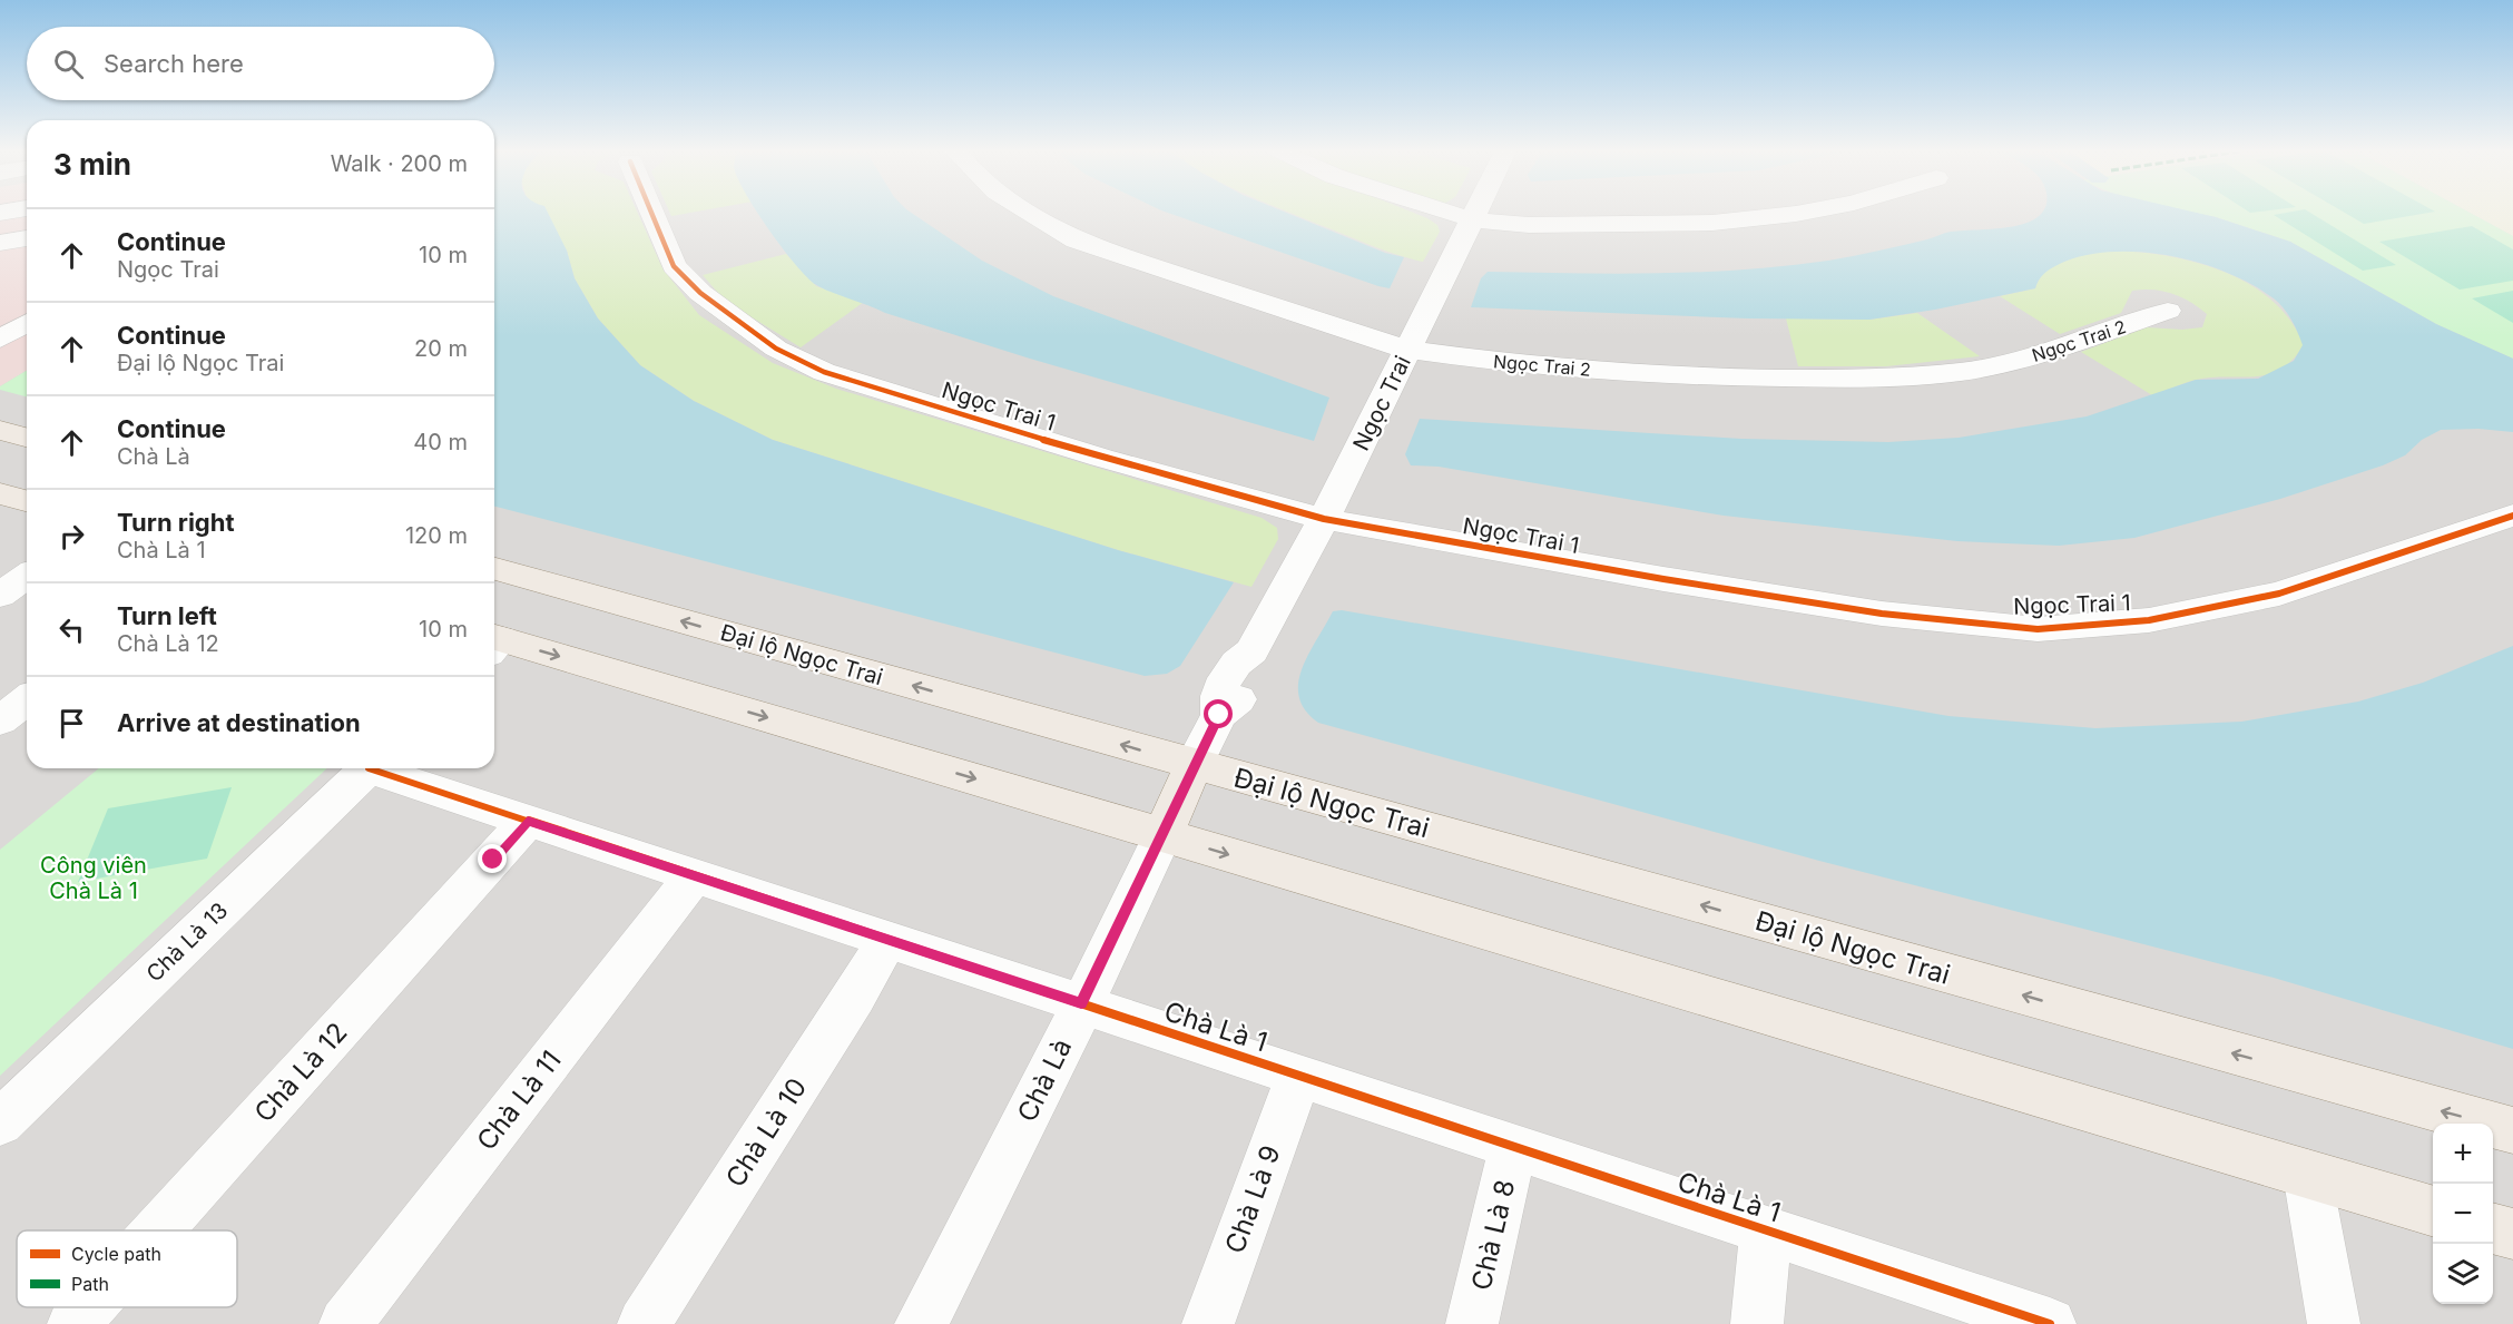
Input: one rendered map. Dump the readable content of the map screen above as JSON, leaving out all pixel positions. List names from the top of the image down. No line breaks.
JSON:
{"streets":{"main road":["Đại lộ Ngọc Trai"],"street":["Ngọc Trai 2","Ngọc Trai","Ngọc Trai 1","Chà Là 13","Chà Là 1","Chà Là 12","Chà Là","Chà Là 11","Chà Là 10","Chà Là 9","Chà Là 8"]},"crossings":[["Ngọc Trai 2","Ngọc Trai"],["Ngọc Trai","Ngọc Trai 1"],["Ngọc Trai","Đại lộ Ngọc Trai"],["Chà Là 1","Chà Là 12"],["Chà Là 1","Chà Là"],["Chà Là 1","Chà Là 11"],["Chà Là 1","Chà Là 10"],["Chà Là 1","Chà Là 9"],["Chà Là 1","Chà Là 8"]],"parks":["Công viên Chà Là 1"],"legend":["Cycle path","Path"],"page":{"search":"Search here","heading":["3 min","Walk · 200 m"],"list":[["Continue","Ngọc Trai","10 m"],["Continue","Đại lộ Ngọc Trai","20 m"],["Continue","Chà Là","40 m"],["Turn right","Chà Là 1","120 m"],["Turn left","Chà Là 12","10 m"],"Arrive at destination"],"map_buttons":["+","−"]}}
